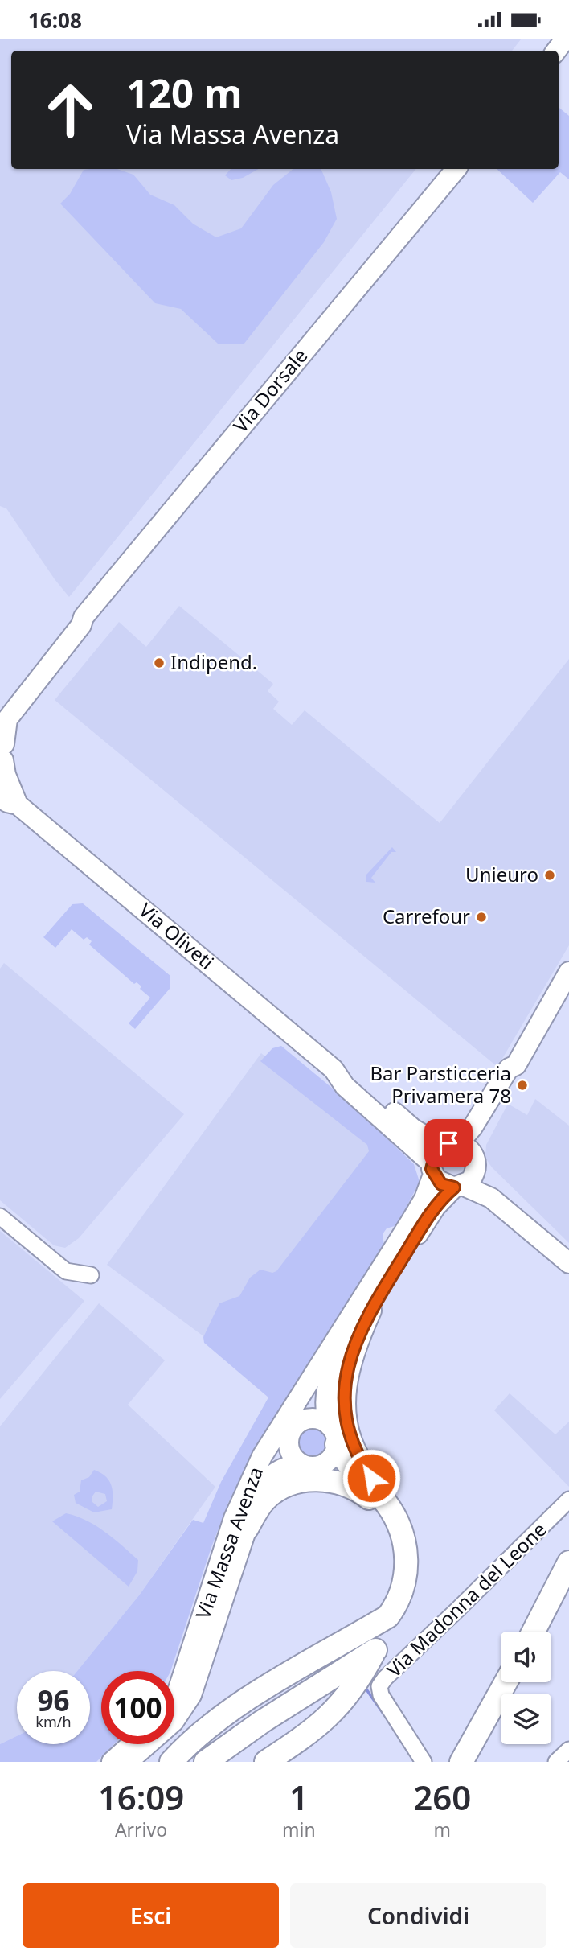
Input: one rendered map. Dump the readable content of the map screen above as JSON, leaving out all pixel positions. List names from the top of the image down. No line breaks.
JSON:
{"streets":{"main road":["Via Dorsale","Via Oliveti","Via Massa Avenza"],"street":["Via Madonna del Leone"]},"crossings":[["Via Dorsale","Via Oliveti"],["Via Oliveti","Via Massa Avenza"]],"places":["Indipend.","Unieuro","Carrefour","Bar Parsticceria Privamera 78"],"page":{"status":"16:08","turn":["120 m","Via Massa Avenza"],"speed":"96 km/h","limit":"100","eta":["16:09","Arrivo","1","min","260","m"],"buttons":["Esci","Condividi"]}}
